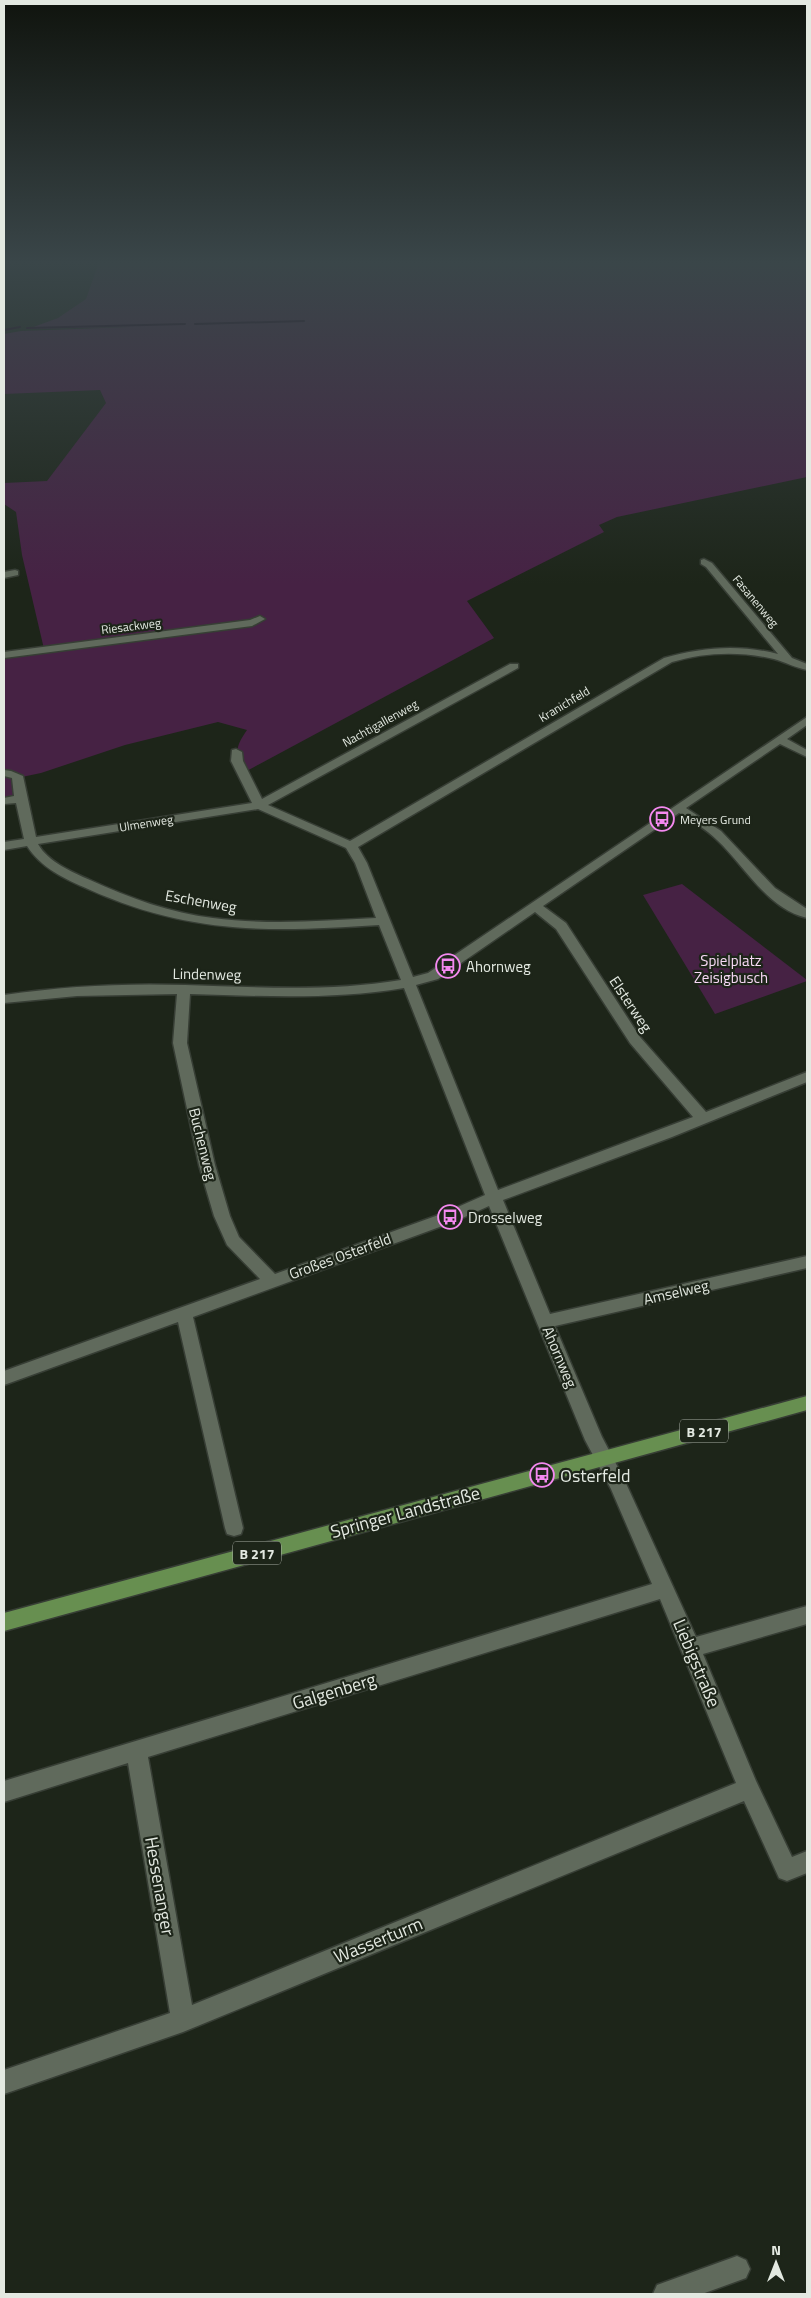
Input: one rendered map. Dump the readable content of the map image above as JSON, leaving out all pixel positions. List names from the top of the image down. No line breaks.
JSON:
{"streets":{"main road":["B 217","Springer Landstraße"],"street":["Fasanenweg","Riesackweg","Kranichfeld","Nachtigallenweg","Ulmenweg","Eschenweg","Lindenweg","Elsterweg","Buchenweg","Großes Osterfeld","Amselweg","Ahornweg","Liebigstraße","Galgenberg","Hessenanger","Wasserturm"]},"crossings":[["Fasanenweg","Kranichfeld"],["Kranichfeld","Ahornweg"],["Nachtigallenweg","Ulmenweg"],["Ulmenweg","Eschenweg"],["Eschenweg","Ahornweg"],["Lindenweg","Buchenweg"],["Lindenweg","Ahornweg"],["Buchenweg","Großes Osterfeld"],["Großes Osterfeld","Ahornweg"],["Amselweg","Ahornweg"],["Ahornweg","Springer Landstraße"],["Ahornweg","Liebigstraße"],["Springer Landstraße","Liebigstraße"],["Liebigstraße","Galgenberg"],["Liebigstraße","Wasserturm"],["Galgenberg","Hessenanger"],["Hessenanger","Wasserturm"]],"parks":["Spielplatz Zeisigbusch"],"places":{"bus stop":["Meyers Grund","Ahornweg","Drosselweg","Osterfeld"]},"north":"top"}
